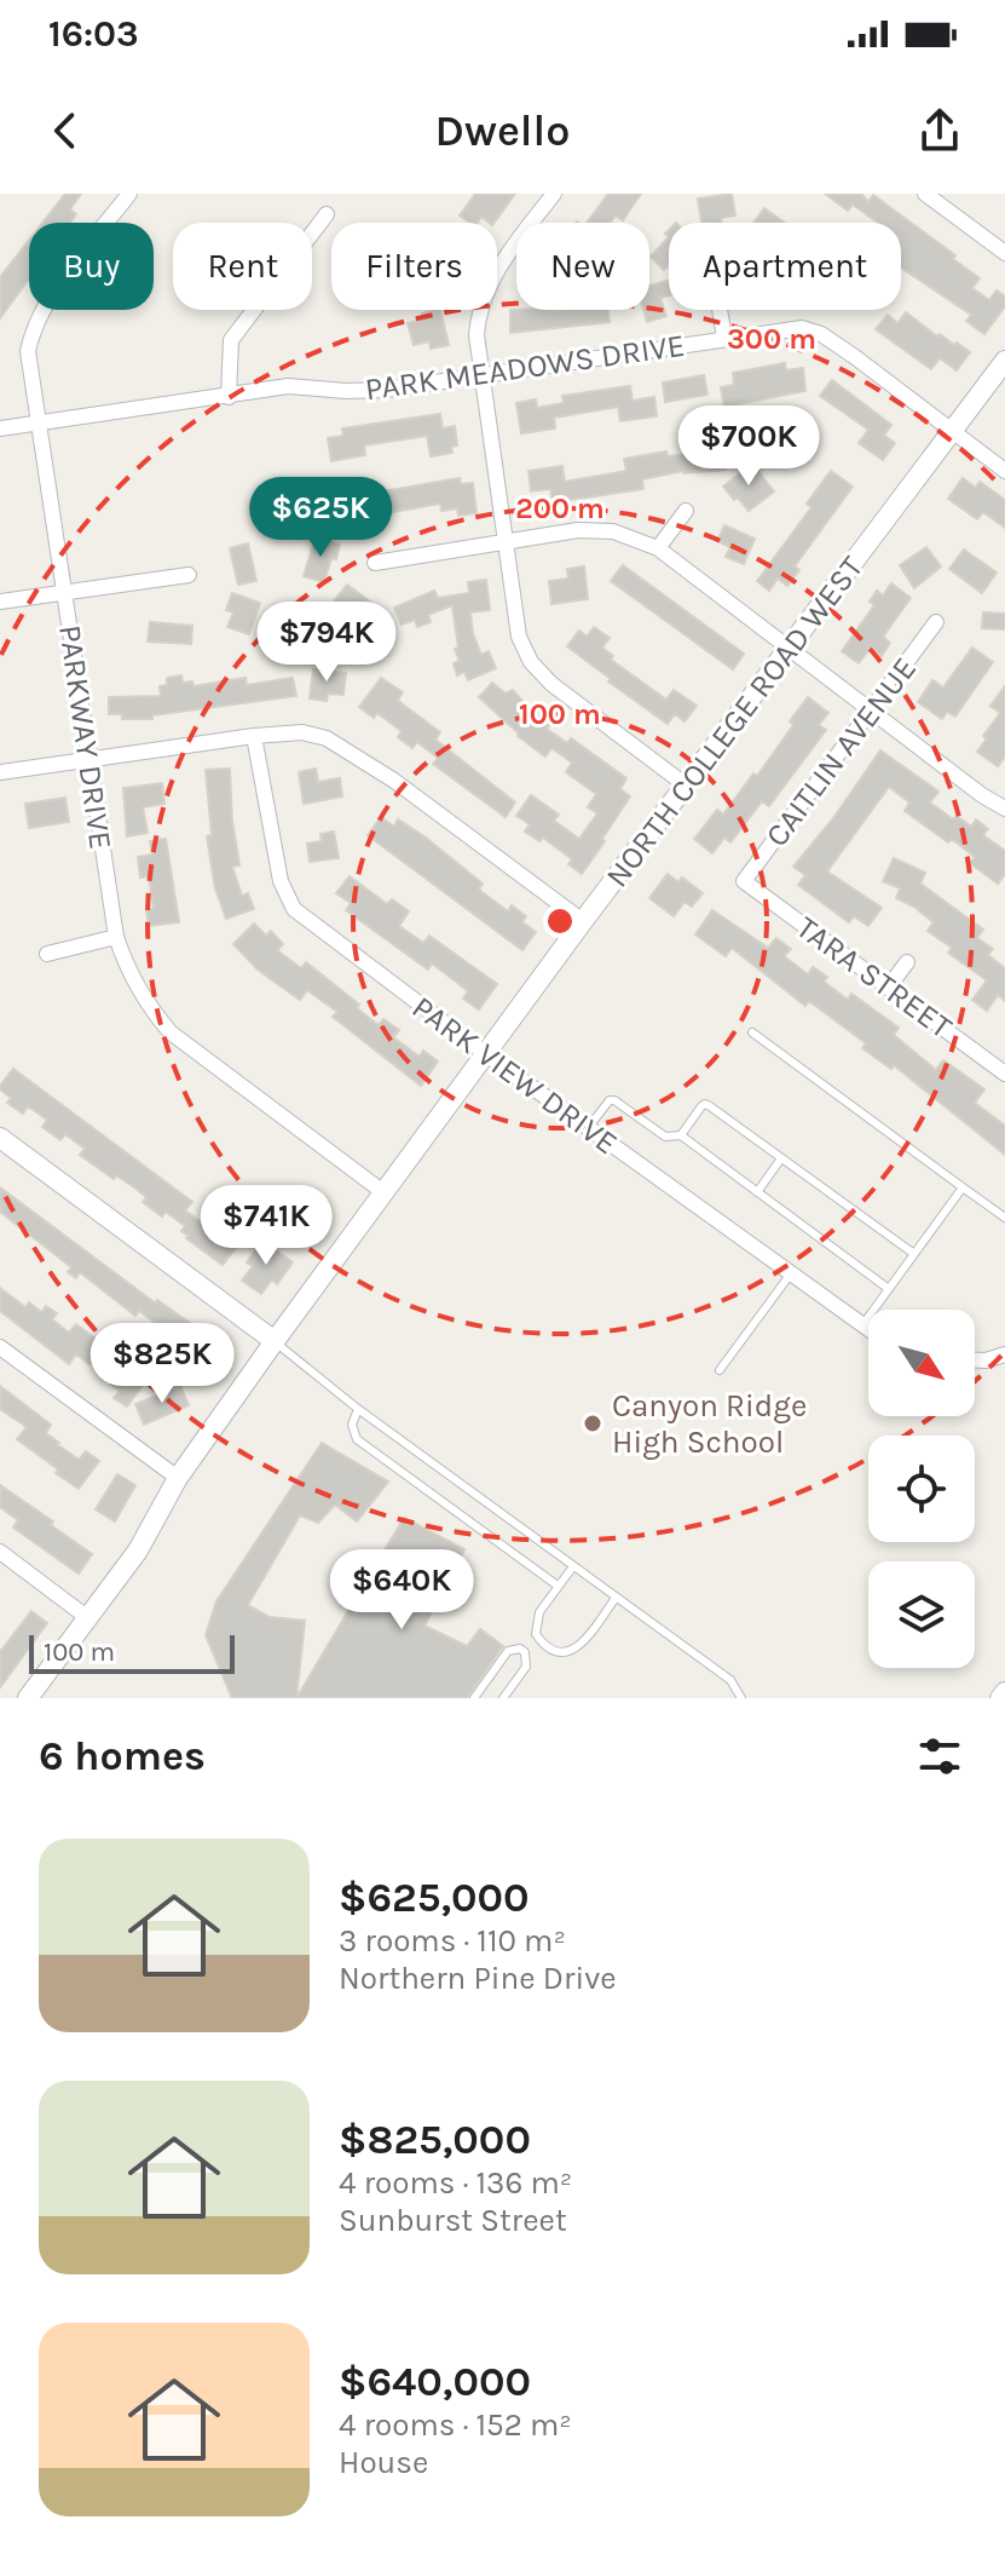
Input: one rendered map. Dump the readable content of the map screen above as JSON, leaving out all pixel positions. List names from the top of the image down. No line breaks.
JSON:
{"streets":{"street":["PARK MEADOWS DRIVE","NORTH COLLEGE ROAD WEST","PARKWAY DRIVE","CAITLIN AVENUE","TARA STREET","PARK VIEW DRIVE"]},"crossings":[["PARK MEADOWS DRIVE","NORTH COLLEGE ROAD WEST"],["PARK MEADOWS DRIVE","PARKWAY DRIVE"],["NORTH COLLEGE ROAD WEST","PARKWAY DRIVE"],["NORTH COLLEGE ROAD WEST","PARK VIEW DRIVE"],["CAITLIN AVENUE","TARA STREET"]],"places":["Canyon Ridge High School"],"scale_bar":"100 m","north":"bottom right","page":{"status":"16:03","header":"Dwello","chip":["Buy","Rent","Filters","New","Apartment"],"price":["$700K","$625K","$794K","$741K","$825K","$640K"],"scale":"100 m","heading":"6 homes","list":[{"name":"$625,000","note":"3 rooms · 110 m² · Northern Pine Drive"},{"name":"$825,000","note":"4 rooms · 136 m² · Sunburst Street"},{"name":"$640,000","note":"4 rooms · 152 m² · House"}]},"rings":["300 m","200 m","100 m"]}
